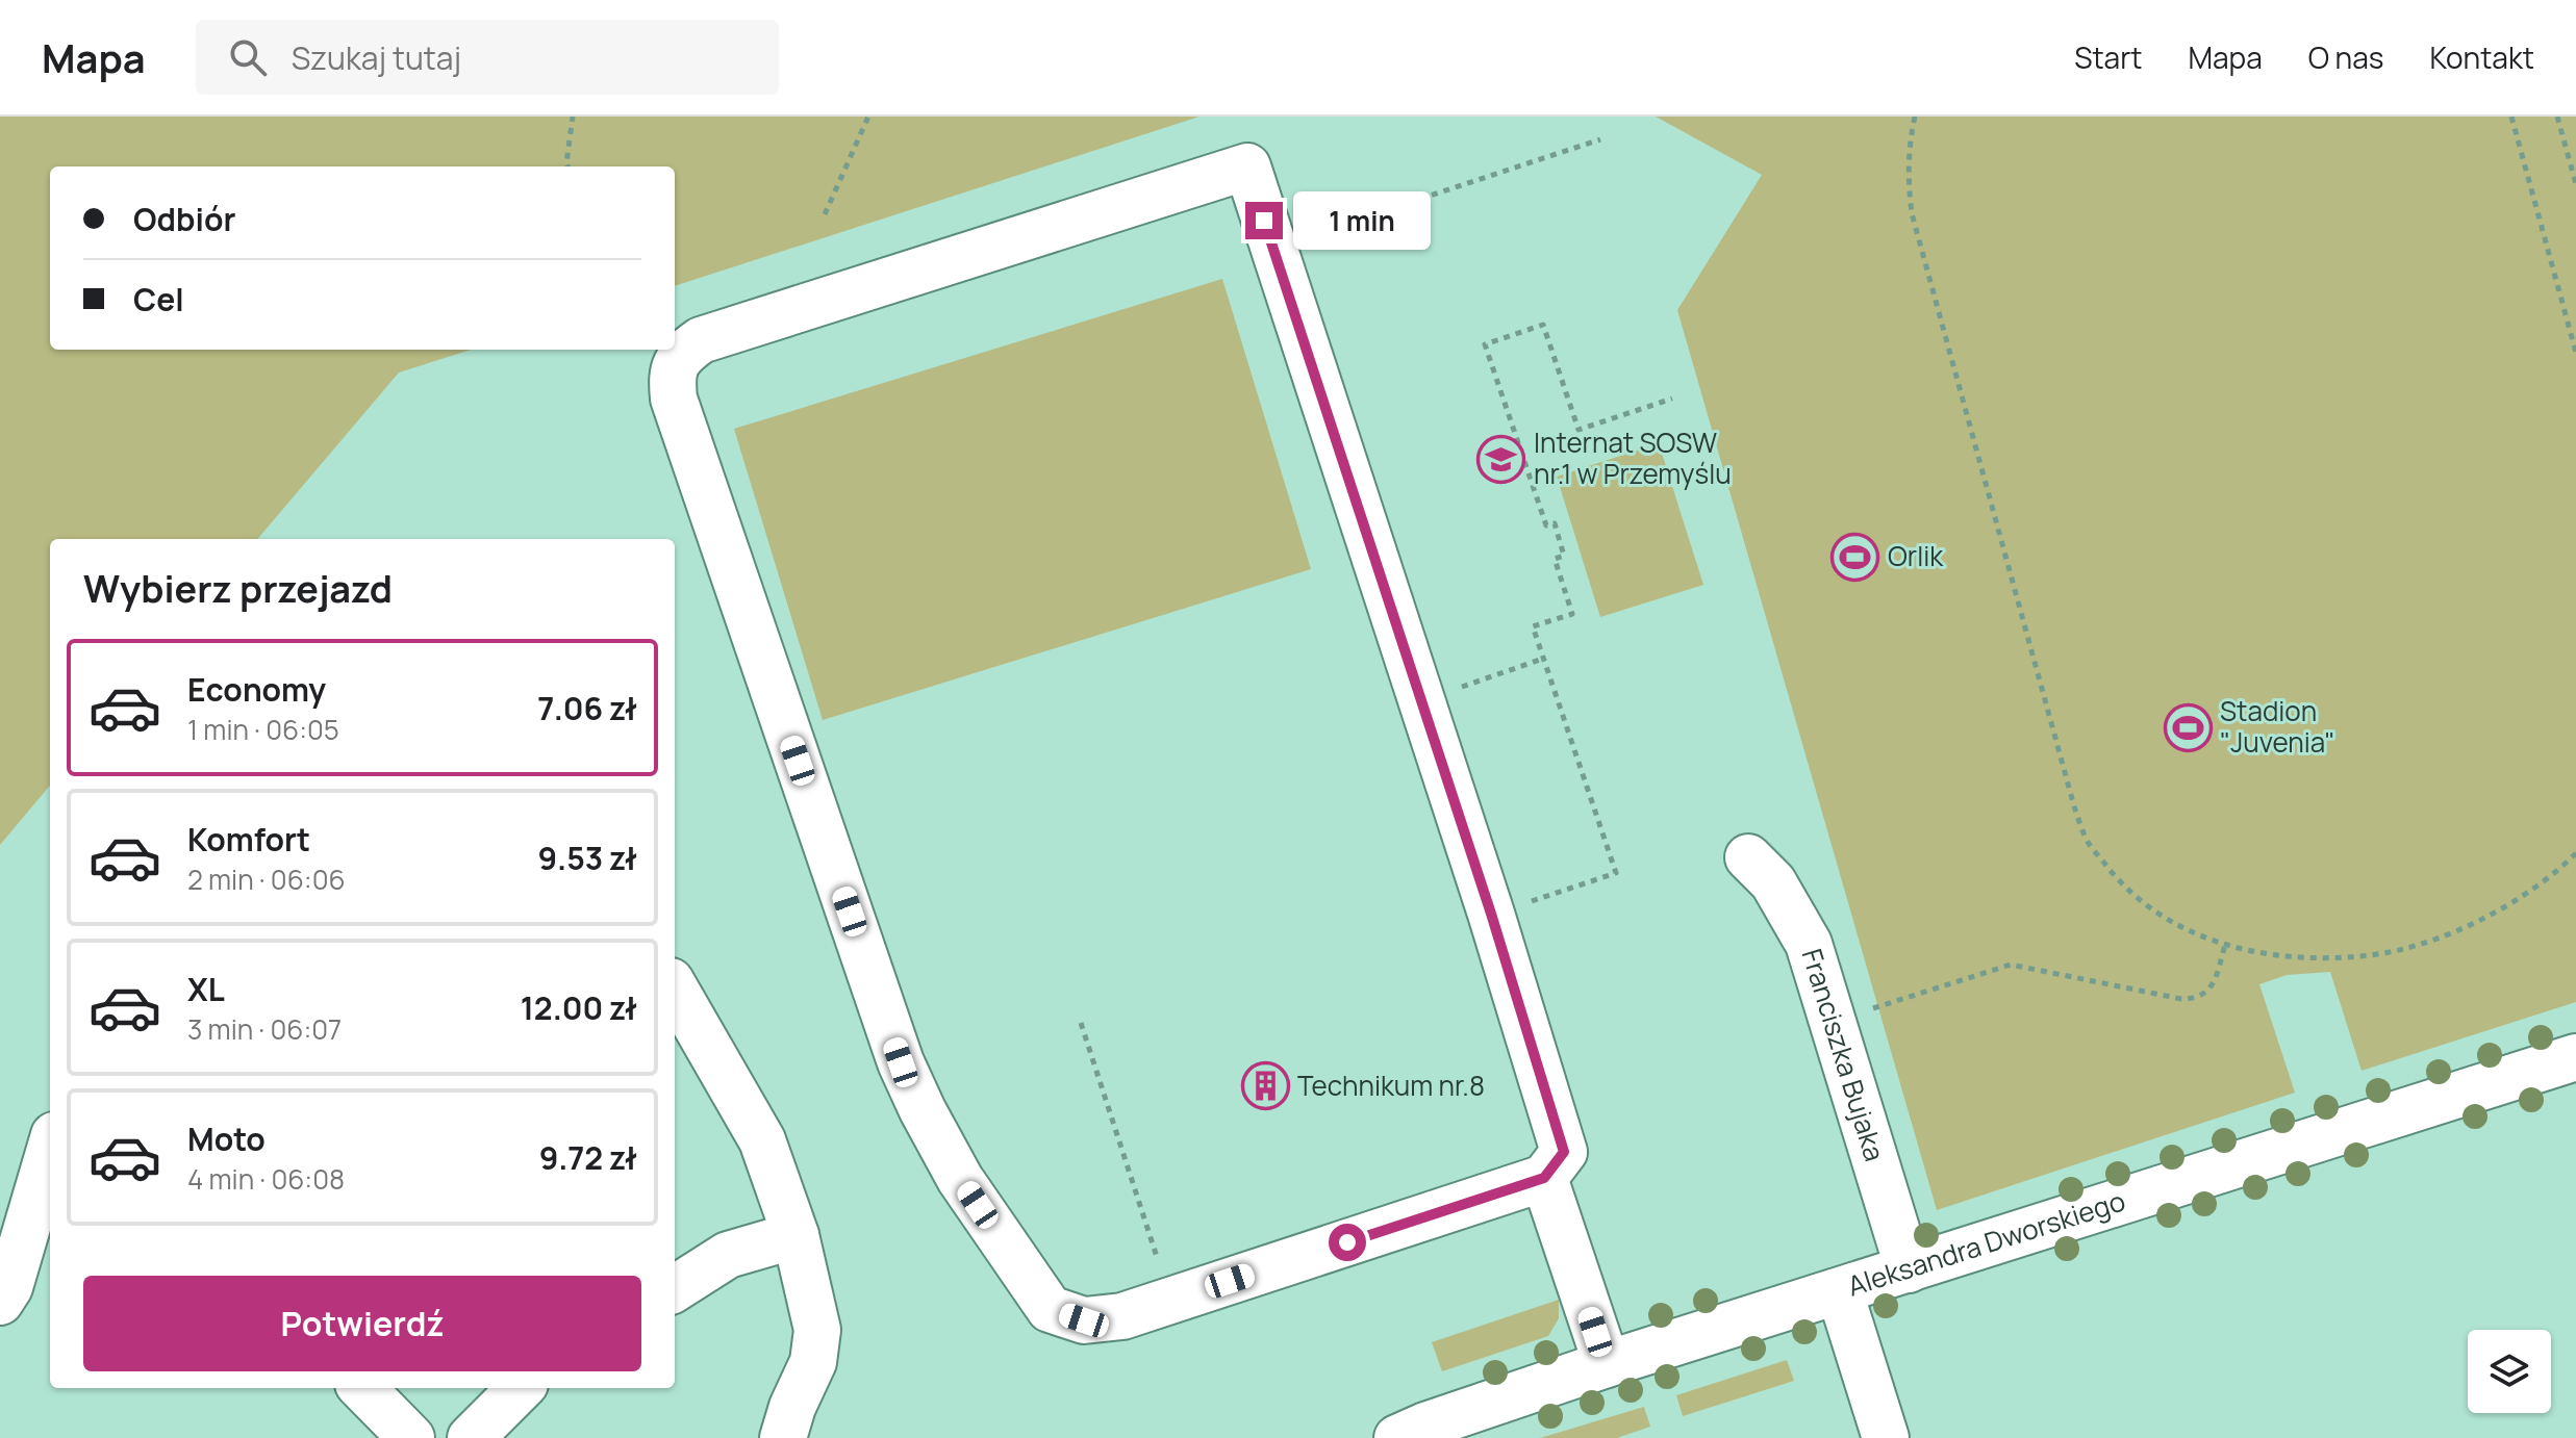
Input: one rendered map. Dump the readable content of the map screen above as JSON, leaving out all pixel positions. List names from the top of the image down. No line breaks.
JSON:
{"streets":{"street":["Franciszka Bujaka","Aleksandra Dworskiego"]},"crossings":[["Franciszka Bujaka","Aleksandra Dworskiego"]],"places":{"school or university":["Internat SOSW nr.1 w Przemyślu"],"sports":["Orlik","Stadion \"Juvenia\""],"building":["Technikum nr.8"]},"page":{"header":"Mapa","search":"Szukaj tutaj","nav":["Start","Mapa","O nas","Kontakt"],"banner":["Odbiór","Cel"],"bubble":"1 min","heading":"Wybierz przejazd","list":[{"name":"Economy","note":"1 min · 06:05","value":"7.06 zł"},{"name":"Komfort","note":"2 min · 06:06","value":"9.53 zł"},{"name":"XL","note":"3 min · 06:07","value":"12.00 zł"},{"name":"Moto","note":"4 min · 06:08","value":"9.72 zł"}],"buttons":"Potwierdź"}}
